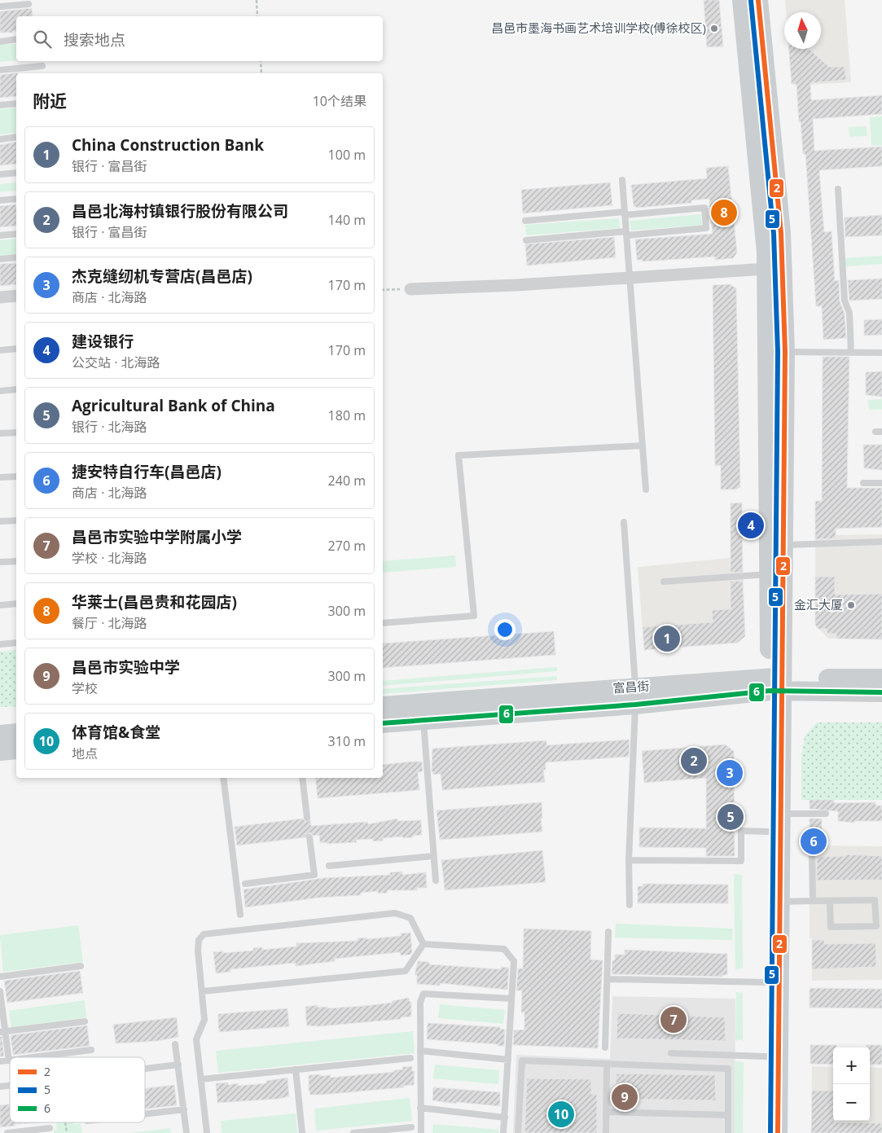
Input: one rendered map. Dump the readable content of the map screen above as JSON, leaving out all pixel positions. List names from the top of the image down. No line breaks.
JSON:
{"streets":{"main road":["富昌街"]},"places":["昌邑市墨海书画艺术培训学校(傅徐校区)","金汇大厦"],"lines":["transit line 2","transit line 5","transit line 6"],"legend":["2","5","6"],"north":"top","page":{"search":"搜索地点","heading":["附近","10个结果"],"list":[{"mark":"1","name":"China Construction Bank","note":"银行 · 富昌街","value":"100 m"},{"mark":"2","name":"昌邑北海村镇银行股份有限公司","note":"银行 · 富昌街","value":"140 m"},{"mark":"3","name":"杰克缝纫机专营店(昌邑店)","note":"商店 · 北海路","value":"170 m"},{"mark":"4","name":"建设银行","note":"公交站 · 北海路","value":"170 m"},{"mark":"5","name":"Agricultural Bank of China","note":"银行 · 北海路","value":"180 m"},{"mark":"6","name":"捷安特自行车(昌邑店)","note":"商店 · 北海路","value":"240 m"},{"mark":"7","name":"昌邑市实验中学附属小学","note":"学校 · 北海路","value":"270 m"},{"mark":"8","name":"华莱士(昌邑贵和花园店)","note":"餐厅 · 北海路","value":"300 m"},{"mark":"9","name":"昌邑市实验中学","note":"学校","value":"300 m"},{"mark":"10","name":"体育馆&食堂","note":"地点","value":"310 m"}],"pins":["8","4","1","2","3","5","6","7","9","10"],"map_buttons":["+","−"]}}
